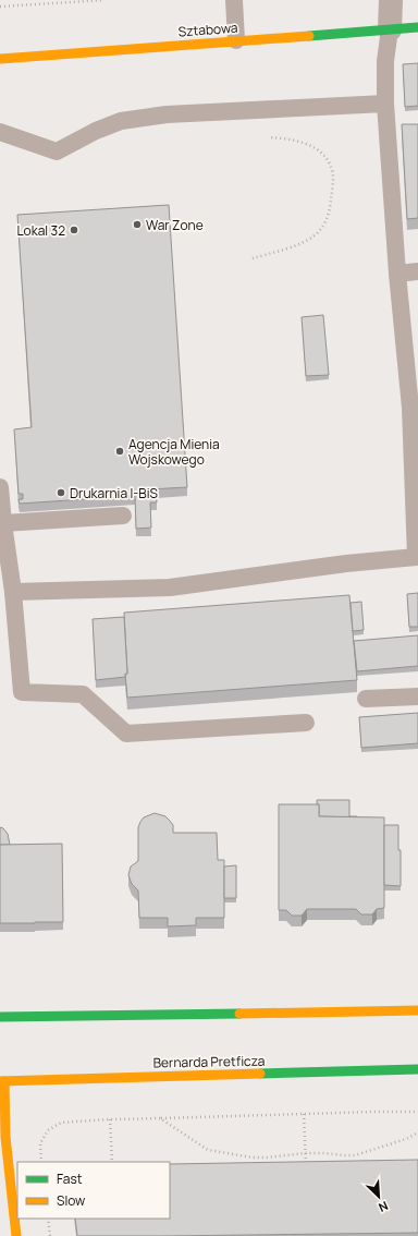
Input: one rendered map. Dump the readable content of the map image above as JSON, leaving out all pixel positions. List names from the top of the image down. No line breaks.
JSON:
{"streets":{"street":["Sztabowa","Bernarda Pretficza"]},"places":["War Zone","Lokal 32","Agencja Mienia Wojskowego","Drukarnia I-BiS"],"legend":["Fast","Slow"],"north":"bottom right"}
